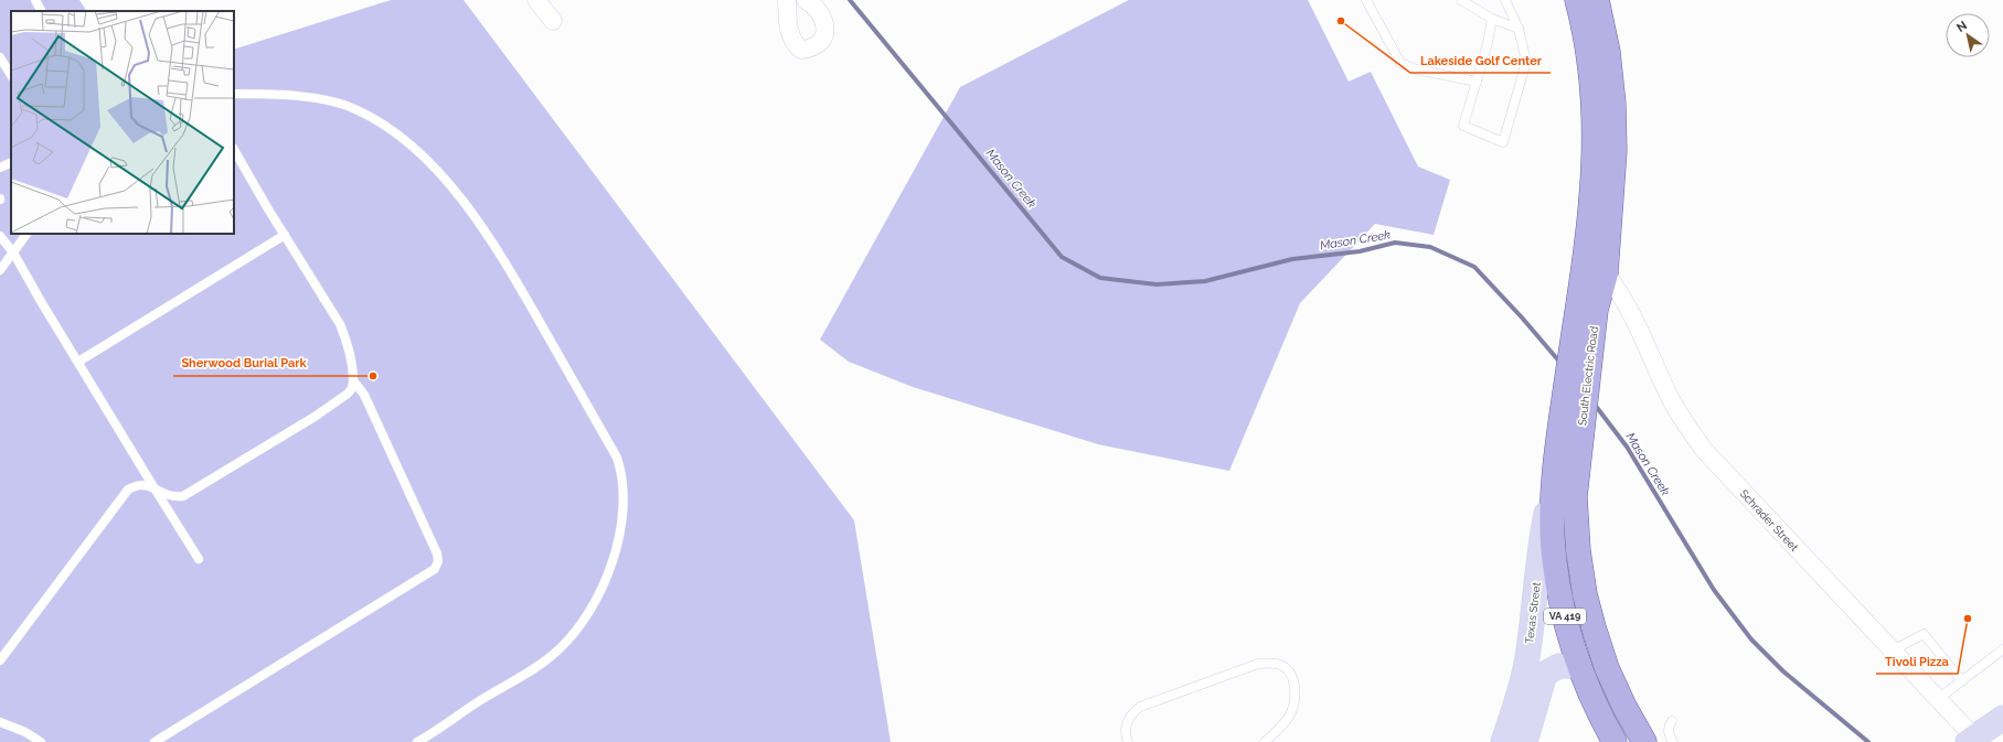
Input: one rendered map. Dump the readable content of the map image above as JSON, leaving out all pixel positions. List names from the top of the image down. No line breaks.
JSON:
{"streets":{"main road":["South Electric Road","Texas Street","VA 419"],"street":["Schrader Street"]},"crossings":[["South Electric Road","Schrader Street"],["South Electric Road","Texas Street"]],"water":["Mason Creek"],"places":["Lakeside Golf Center","Sherwood Burial Park","Tivoli Pizza"],"north":"top left"}
